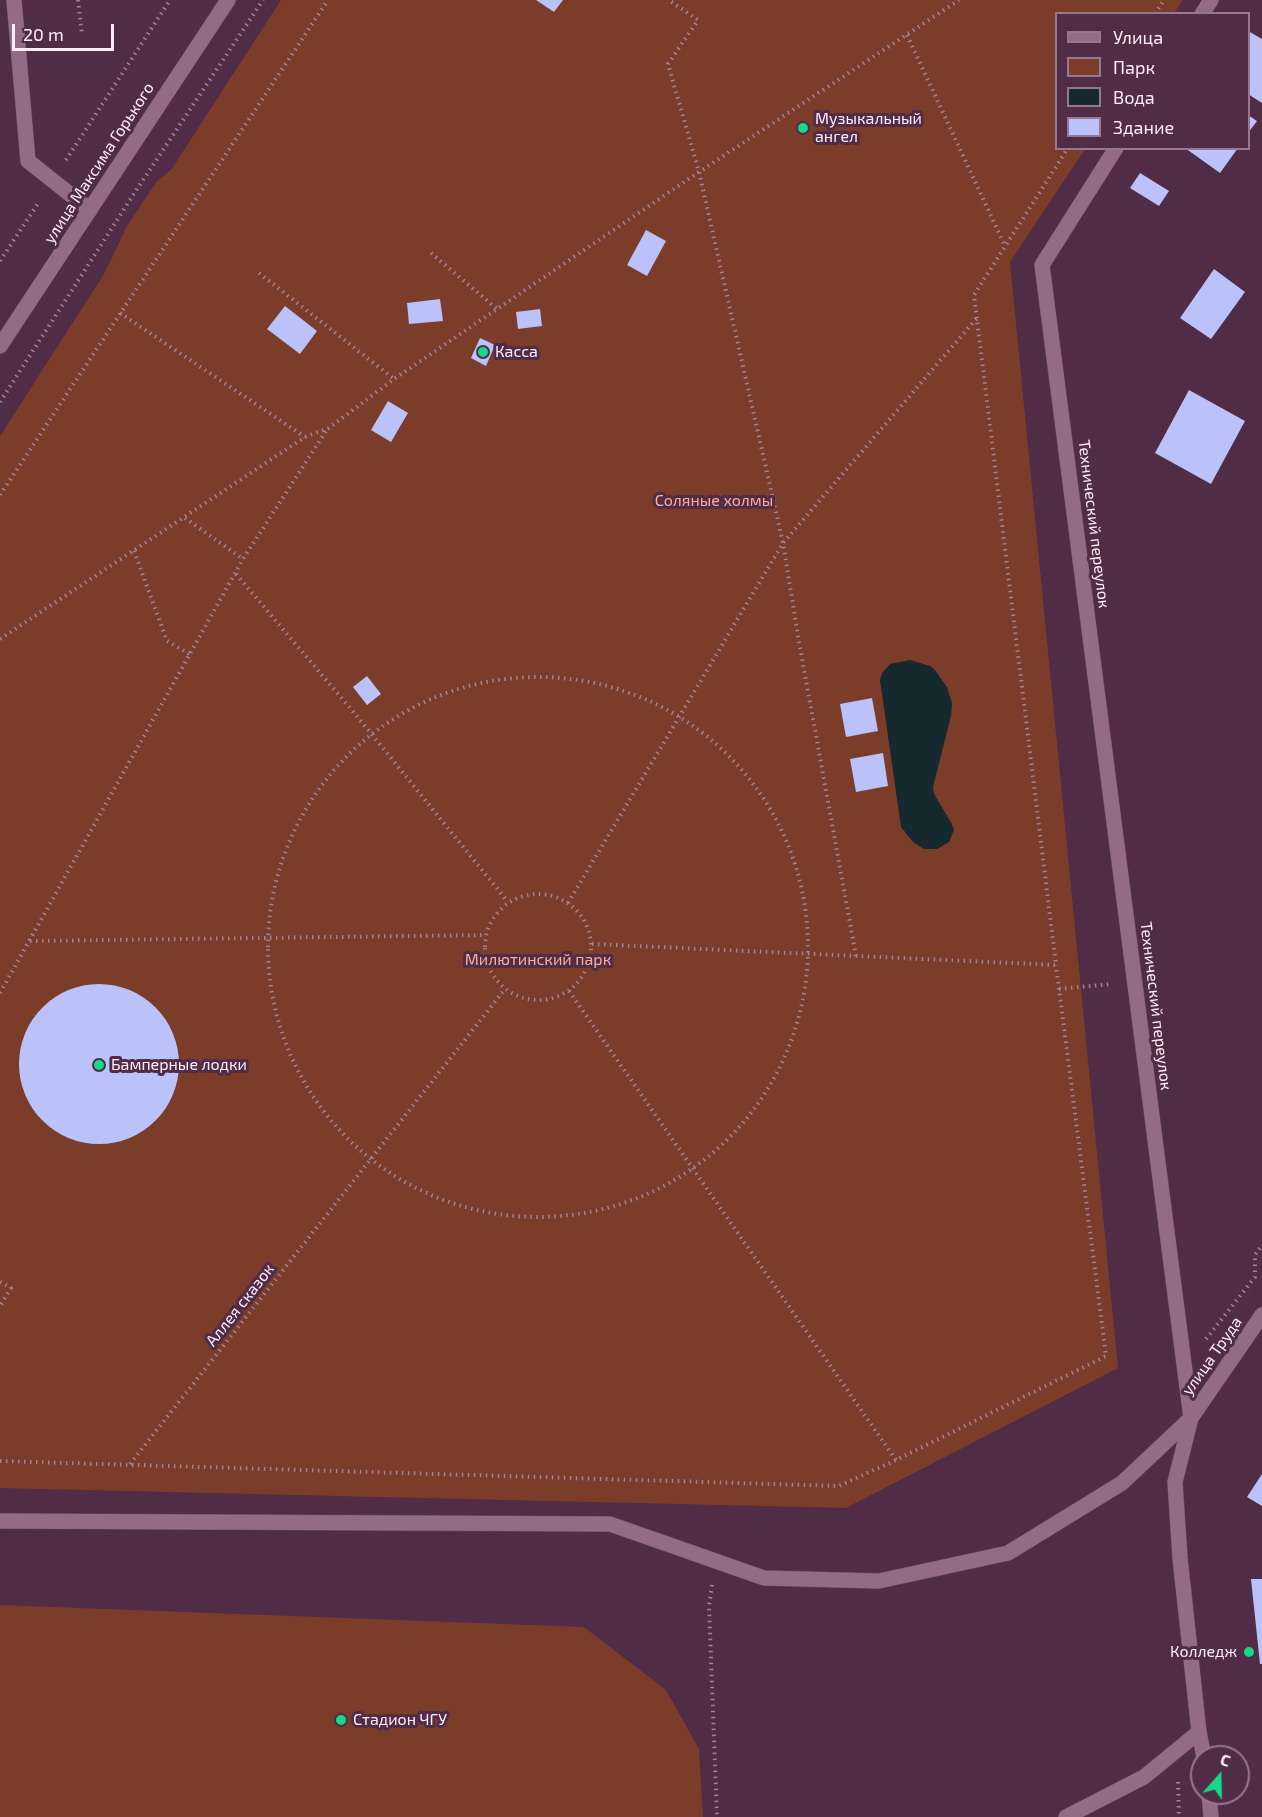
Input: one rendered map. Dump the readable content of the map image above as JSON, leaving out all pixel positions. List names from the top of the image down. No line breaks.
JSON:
{"streets":{"street":["улица Максима Горького","Технический переулок","улица Труда"],"path":["Аллея сказок"]},"crossings":[["Технический переулок","улица Труда"]],"parks":["Соляные холмы","Милютинский парк"],"places":["Музыкальный ангел","Касса","Бамперные лодки","Колледж","Стадион ЧГУ"],"legend":["Улица","Парк","Вода","Здание"],"scale_bar":"20 m","north":"top"}
